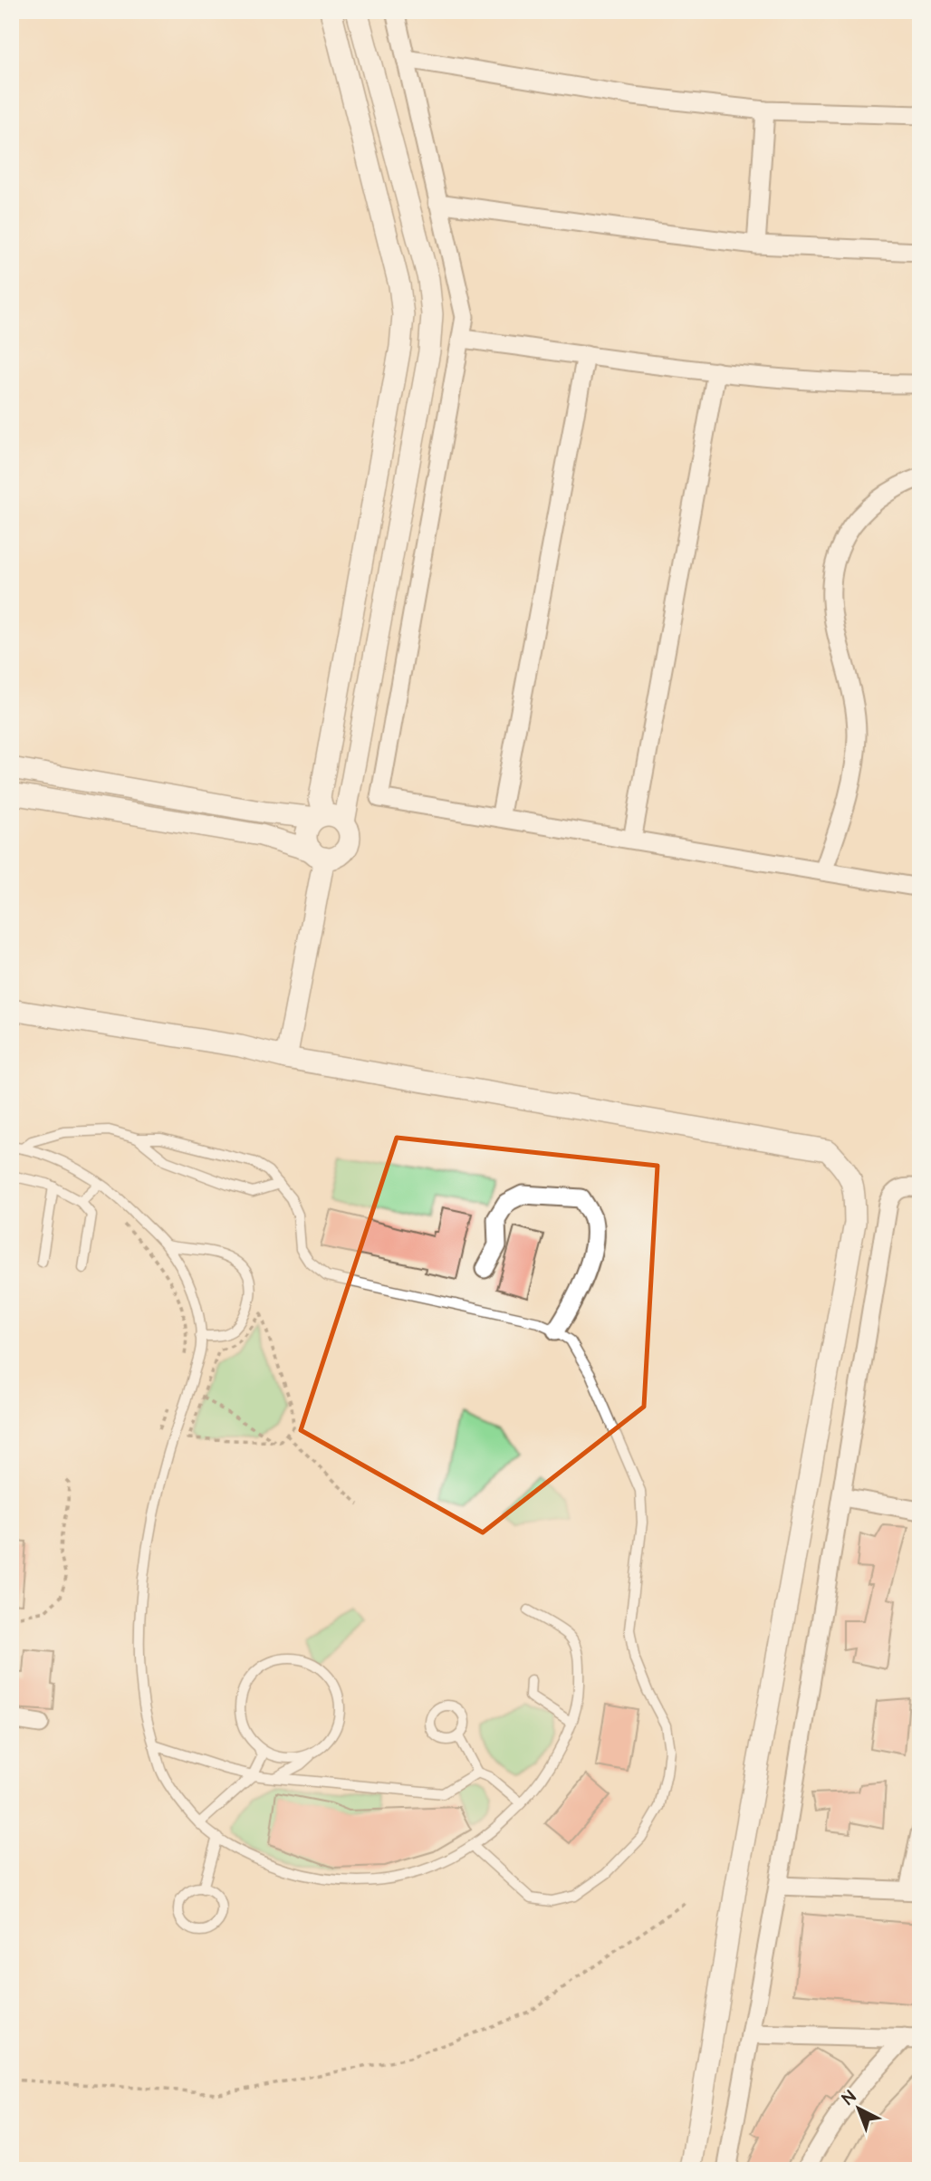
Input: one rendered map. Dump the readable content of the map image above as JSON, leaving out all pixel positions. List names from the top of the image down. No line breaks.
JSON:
{"north":"top left"}
